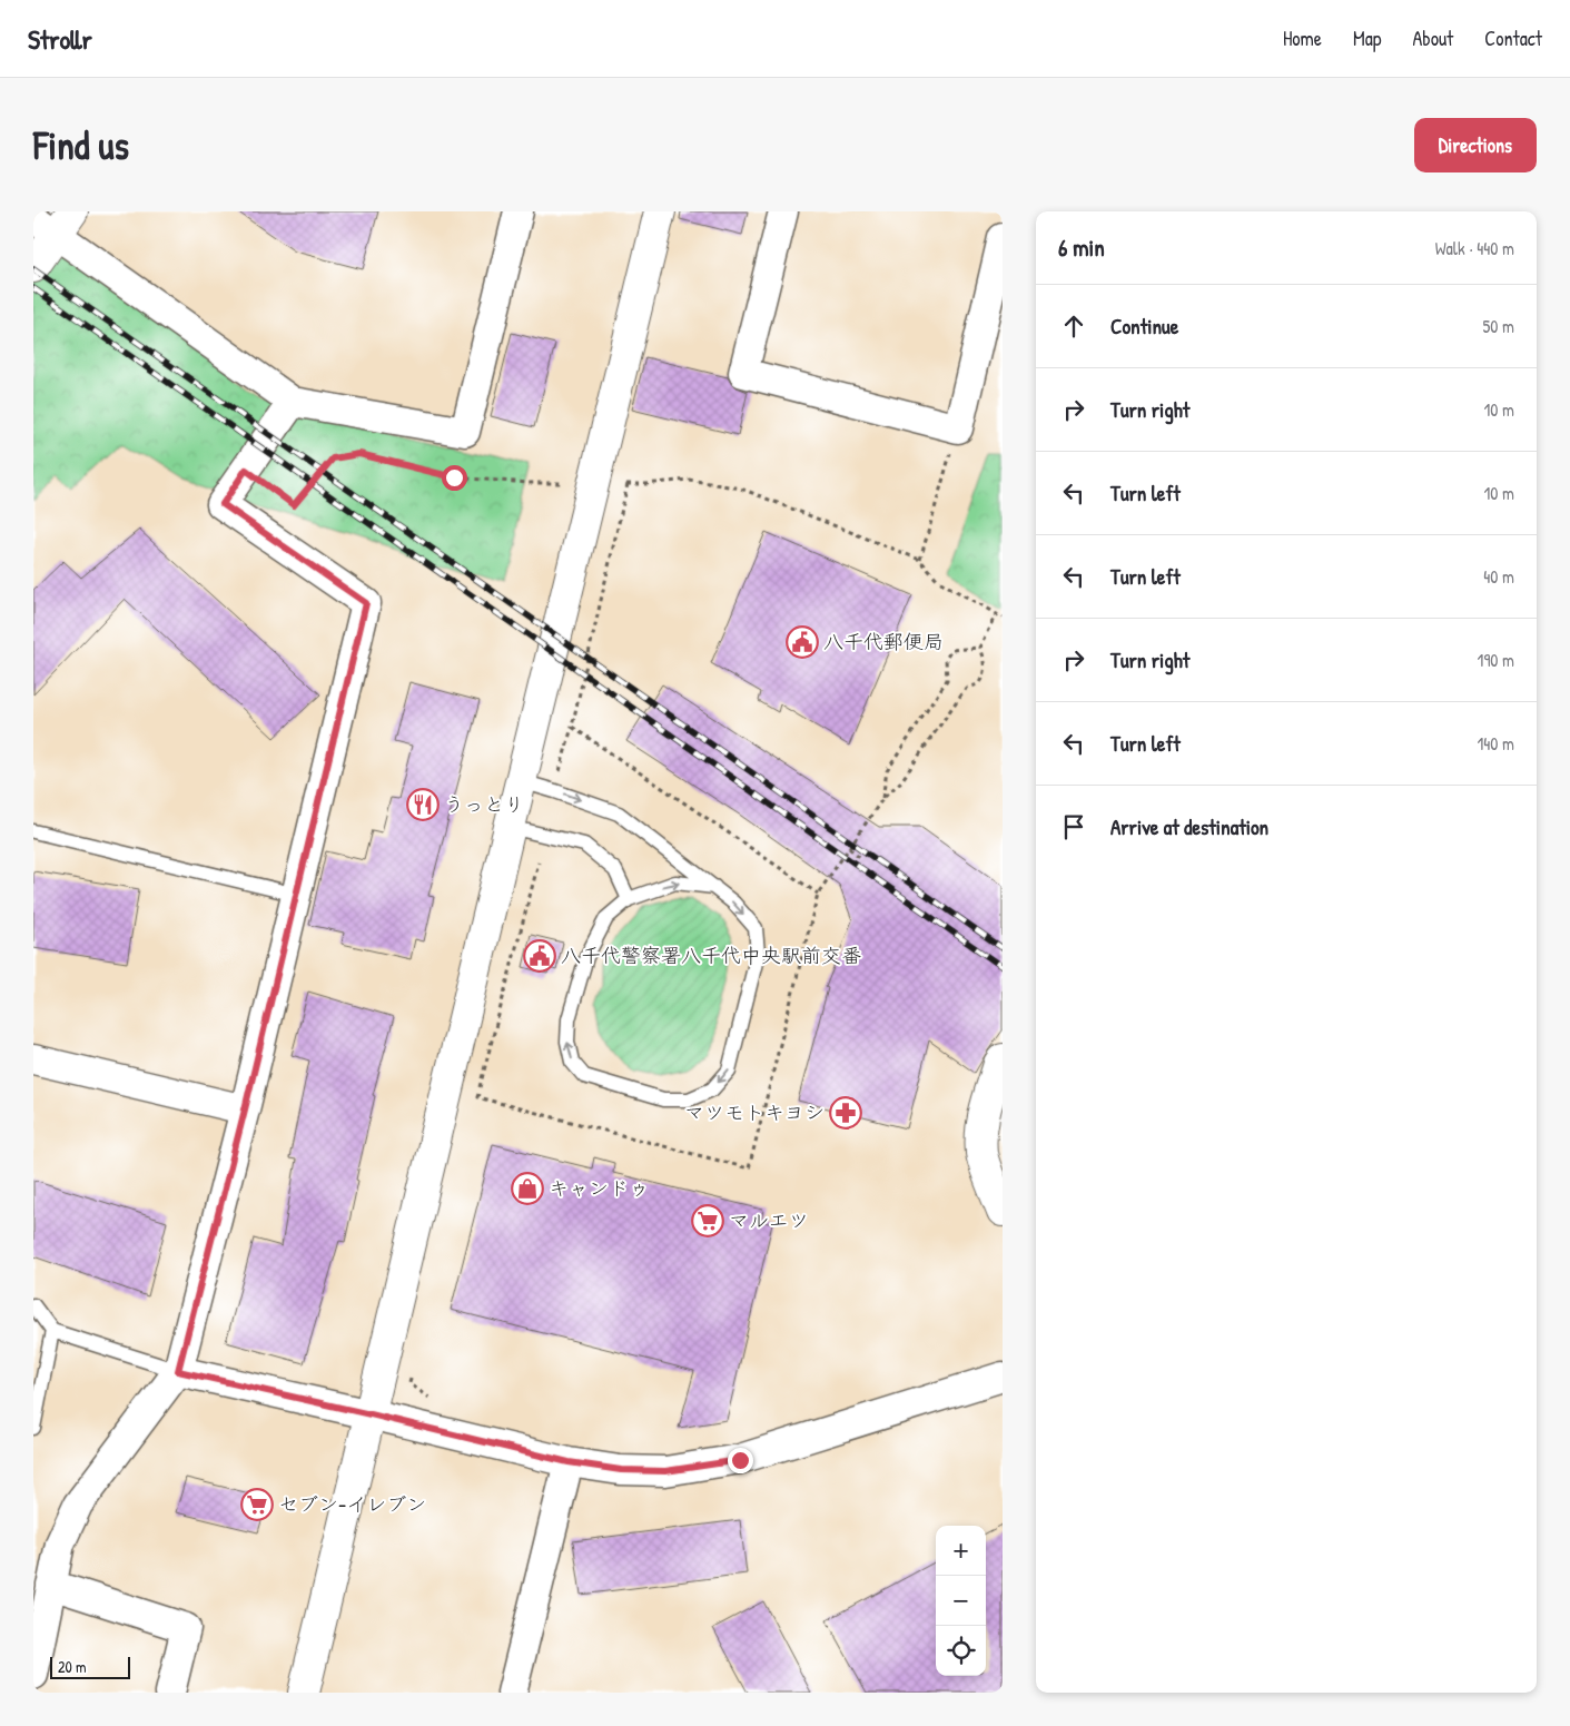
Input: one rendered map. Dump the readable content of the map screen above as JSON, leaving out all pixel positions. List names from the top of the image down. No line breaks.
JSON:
{"places":{"public building":["八千代郵便局","八千代警察署八千代中央駅前交番"],"restaurant":["うっとり"],"pharmacy":["マツモトキヨシ"],"shop":["キャンドゥ"],"supermarket":["マルエツ","セブン-イレブン"]},"scale_bar":"20 m","page":{"header":"Strollr","nav":["Home","Map","About","Contact"],"buttons":"Directions","title":"Find us","heading":["6 min","Walk · 440 m"],"list":[["Continue","50 m"],["Turn right","10 m"],["Turn left","10 m"],["Turn left","40 m"],["Turn right","190 m"],["Turn left","140 m"],"Arrive at destination"],"map_buttons":["+","−"],"scale":"20 m"}}
